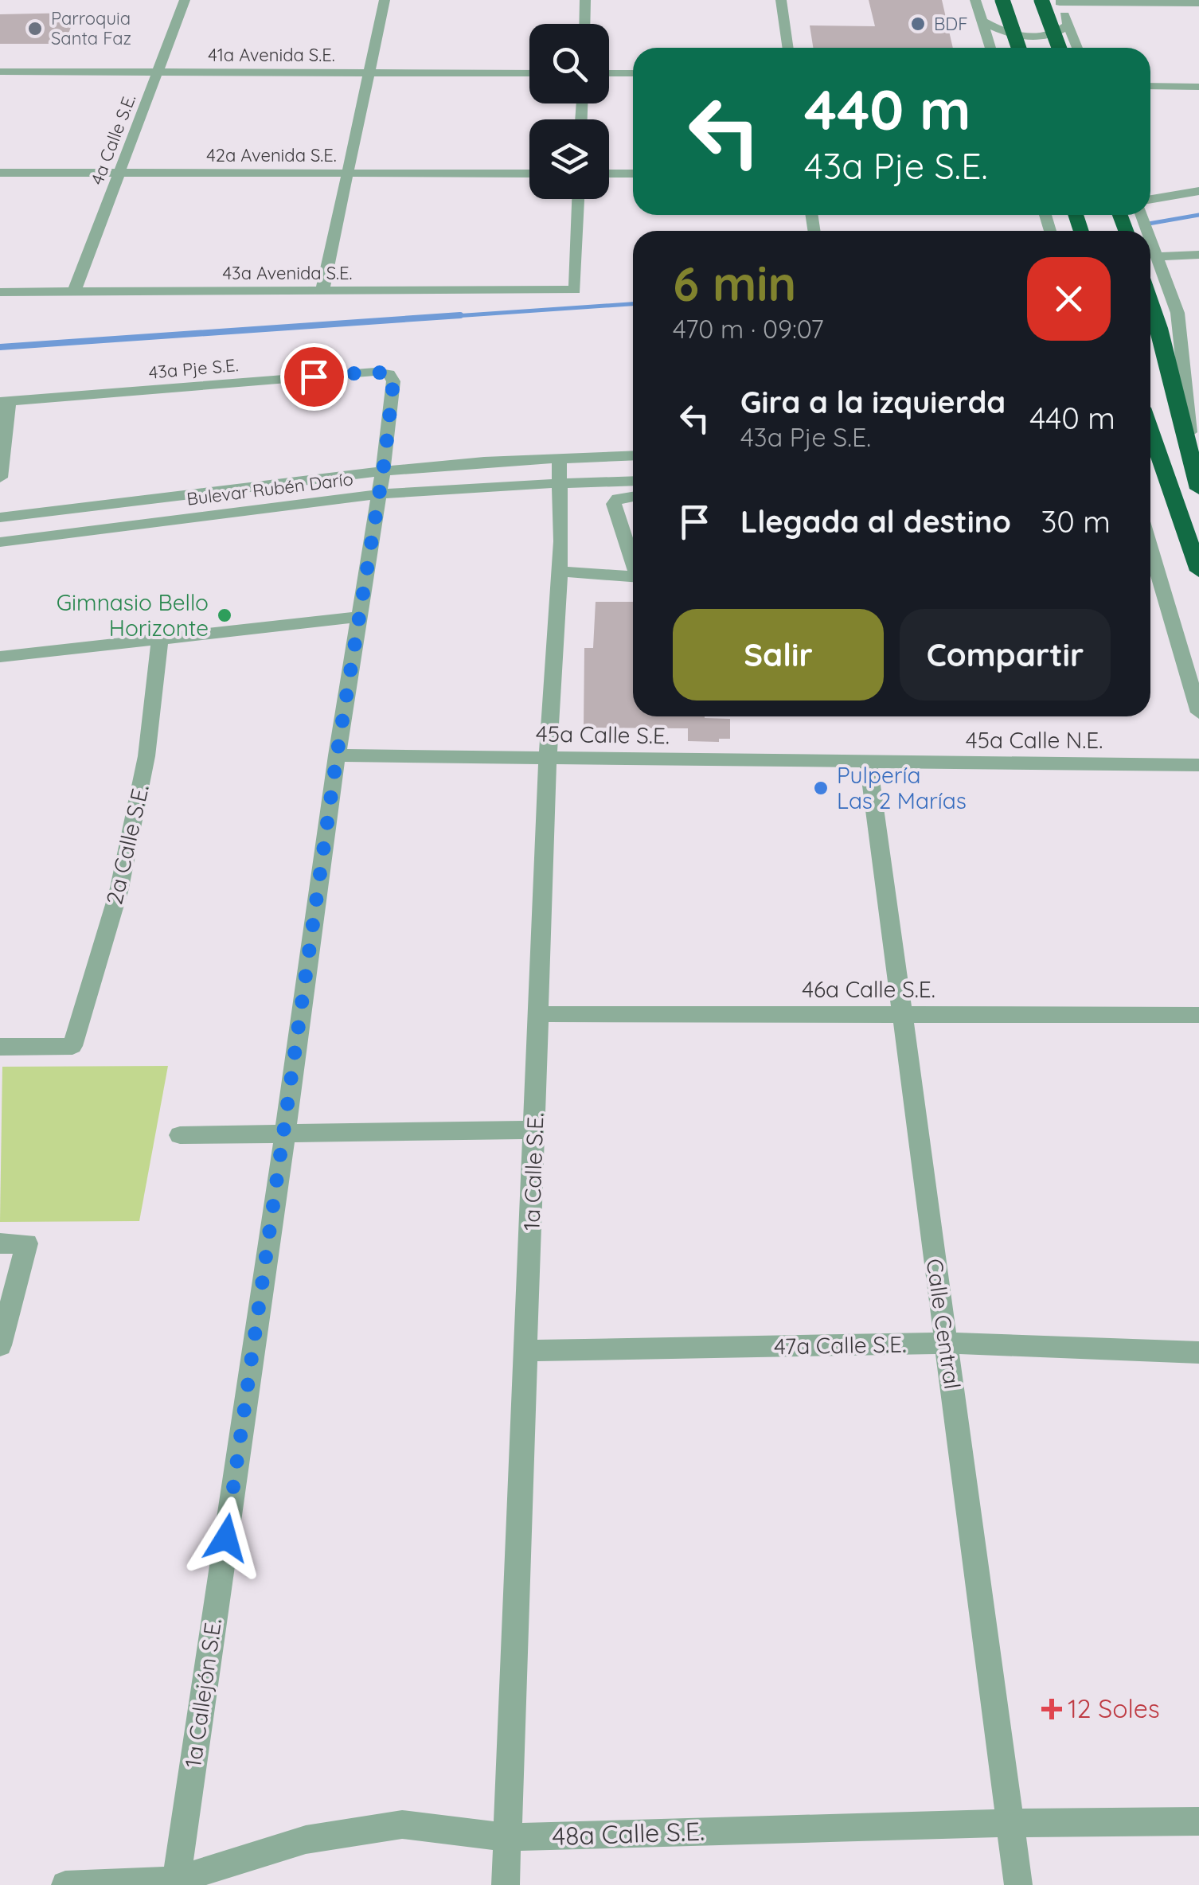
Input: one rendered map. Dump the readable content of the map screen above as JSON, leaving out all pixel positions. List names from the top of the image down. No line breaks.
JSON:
{"streets":{"street":["41a Avenida S.E.","4a Calle S.E.","42a Avenida S.E.","43a Avenida S.E.","43a Pje S.E.","Bulevar Rubén Darío","45a Calle S.E.","45a Calle N.E.","2a Calle S.E.","46a Calle S.E.","1a Calle S.E.","Calle Central","47a Calle S.E.","1a Callejón S.E.","48a Calle S.E."]},"crossings":[["41a Avenida S.E.","4a Calle S.E."],["4a Calle S.E.","42a Avenida S.E."],["4a Calle S.E.","43a Avenida S.E."],["43a Pje S.E.","1a Callejón S.E."],["Bulevar Rubén Darío","1a Calle S.E."],["Bulevar Rubén Darío","1a Callejón S.E."],["45a Calle S.E.","45a Calle N.E."],["45a Calle S.E.","1a Calle S.E."],["45a Calle S.E.","Calle Central"],["45a Calle S.E.","1a Callejón S.E."],["45a Calle N.E.","Calle Central"],["46a Calle S.E.","1a Calle S.E."],["46a Calle S.E.","Calle Central"],["1a Calle S.E.","47a Calle S.E."],["1a Calle S.E.","48a Calle S.E."],["Calle Central","47a Calle S.E."],["Calle Central","48a Calle S.E."],["1a Callejón S.E.","48a Calle S.E."]],"places":{"other":["BDF","Parroquia Santa Faz","Gimnasio Bello Horizonte","Pulpería Las 2 Marías"],"health":["12 Soles"]},"page":{"turn":["440 m","43a Pje S.E."],"heading":["6 min","470 m · 09:07"],"list":[{"name":"Gira a la izquierda","note":"43a Pje S.E.","value":"440 m"},{"name":"Llegada al destino","value":"30 m"}],"buttons":["Salir","Compartir"]}}
